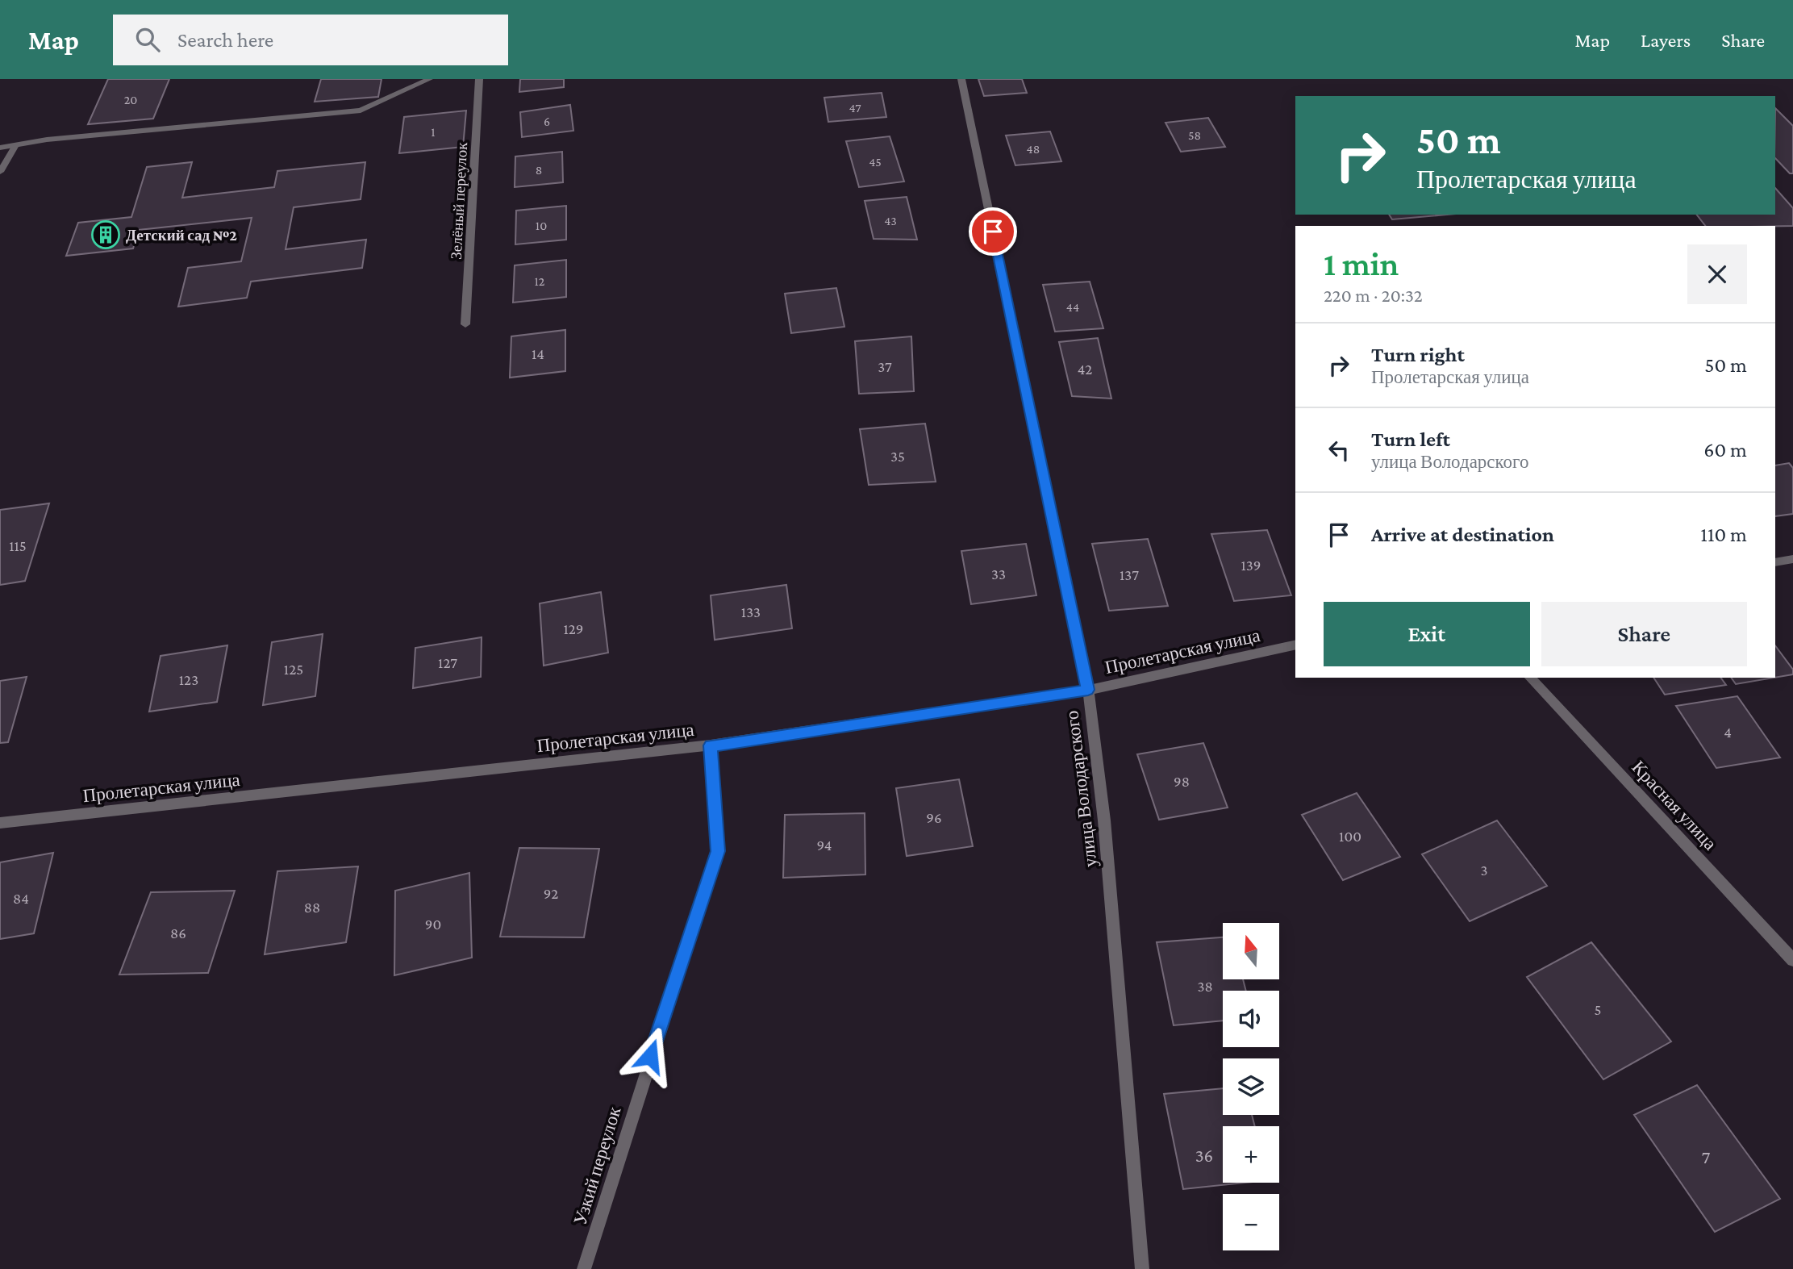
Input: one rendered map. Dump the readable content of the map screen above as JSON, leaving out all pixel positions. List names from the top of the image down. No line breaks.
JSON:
{"streets":{"street":["Зелёный переулок","Пролетарская улица","улица Володарского","Красная улица","Узкий переулок"]},"crossings":[["Пролетарская улица","улица Володарского"],["Пролетарская улица","Узкий переулок"]],"places":{"building":["Детский сад №2"]},"house_numbers":["20","47","6","1","58","48","45","8","43","10","12","44","14","37","42","35","115","139","33","137","133","129","127","125","123","4","98","96","100","94","3","92","84","88","90","86","38","5","36","7"],"north":"top","page":{"header":"Map","search":"Search here","nav":["Map","Layers","Share"],"turn":["50 m","Пролетарская улица"],"heading":["1 min","220 m · 20:32"],"list":[{"name":"Turn right","note":"Пролетарская улица","value":"50 m"},{"name":"Turn left","note":"улица Володарского","value":"60 m"},{"name":"Arrive at destination","value":"110 m"}],"buttons":["Exit","Share"],"map_buttons":["+","−"]}}
